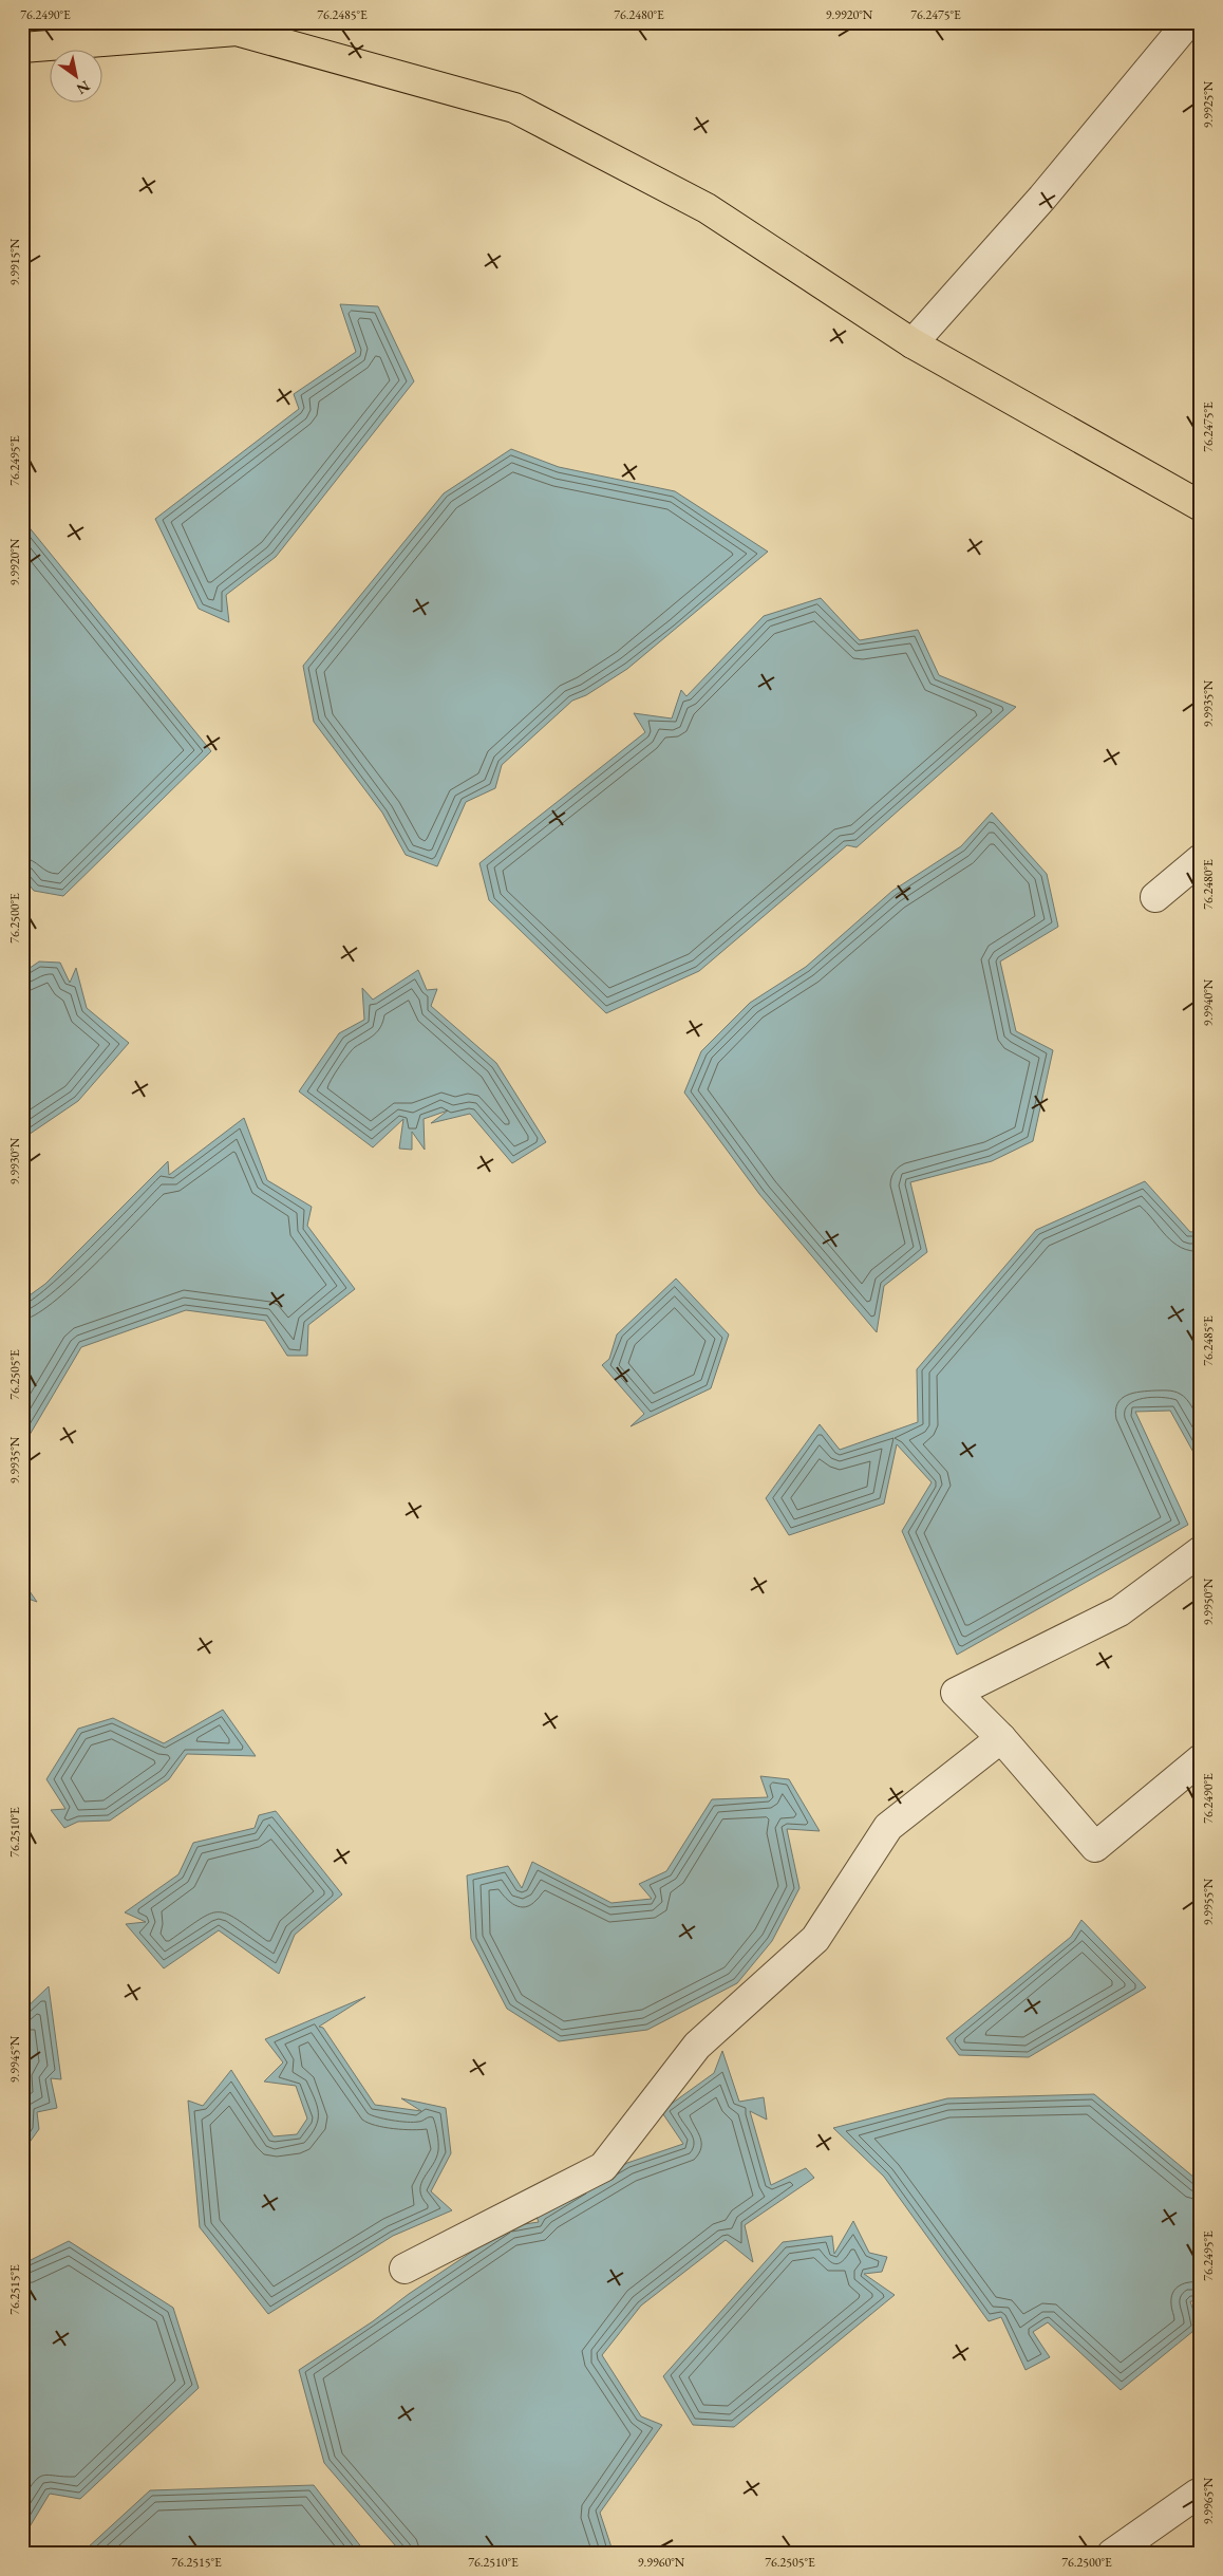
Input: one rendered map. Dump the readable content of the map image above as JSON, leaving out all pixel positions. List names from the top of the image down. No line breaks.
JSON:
{"north":"bottom right","coordinates":["76.2490°E","76.2485°E","76.2480°E","9.9920°N","76.2475°E","9.9925°N","9.9915°N","76.2495°E","9.9935°N","76.2500°E","9.9940°N","9.9930°N","76.2505°E","9.9950°N","76.2510°E","9.9955°N","9.9945°N","76.2515°E","9.9965°N","9.9960°N"]}
